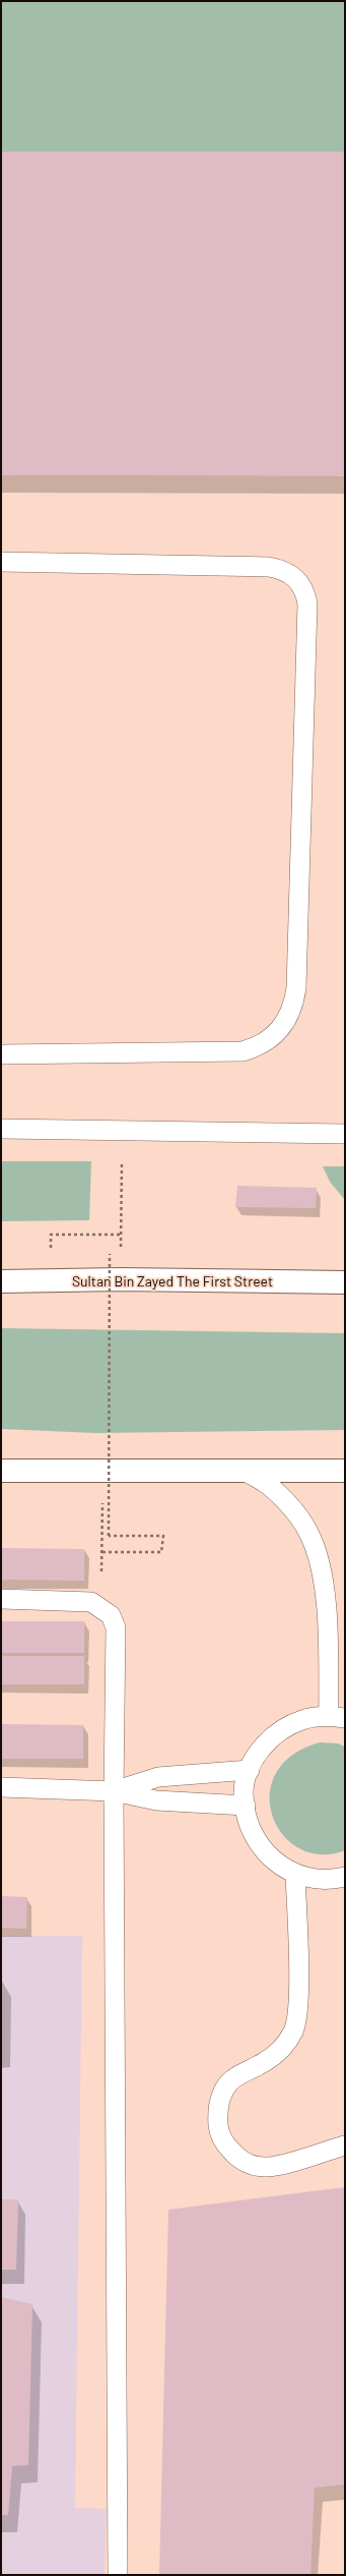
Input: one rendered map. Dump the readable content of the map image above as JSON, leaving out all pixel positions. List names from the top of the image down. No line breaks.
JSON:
{"streets":{"main road":["Sultan Bin Zayed The First Street"]}}
